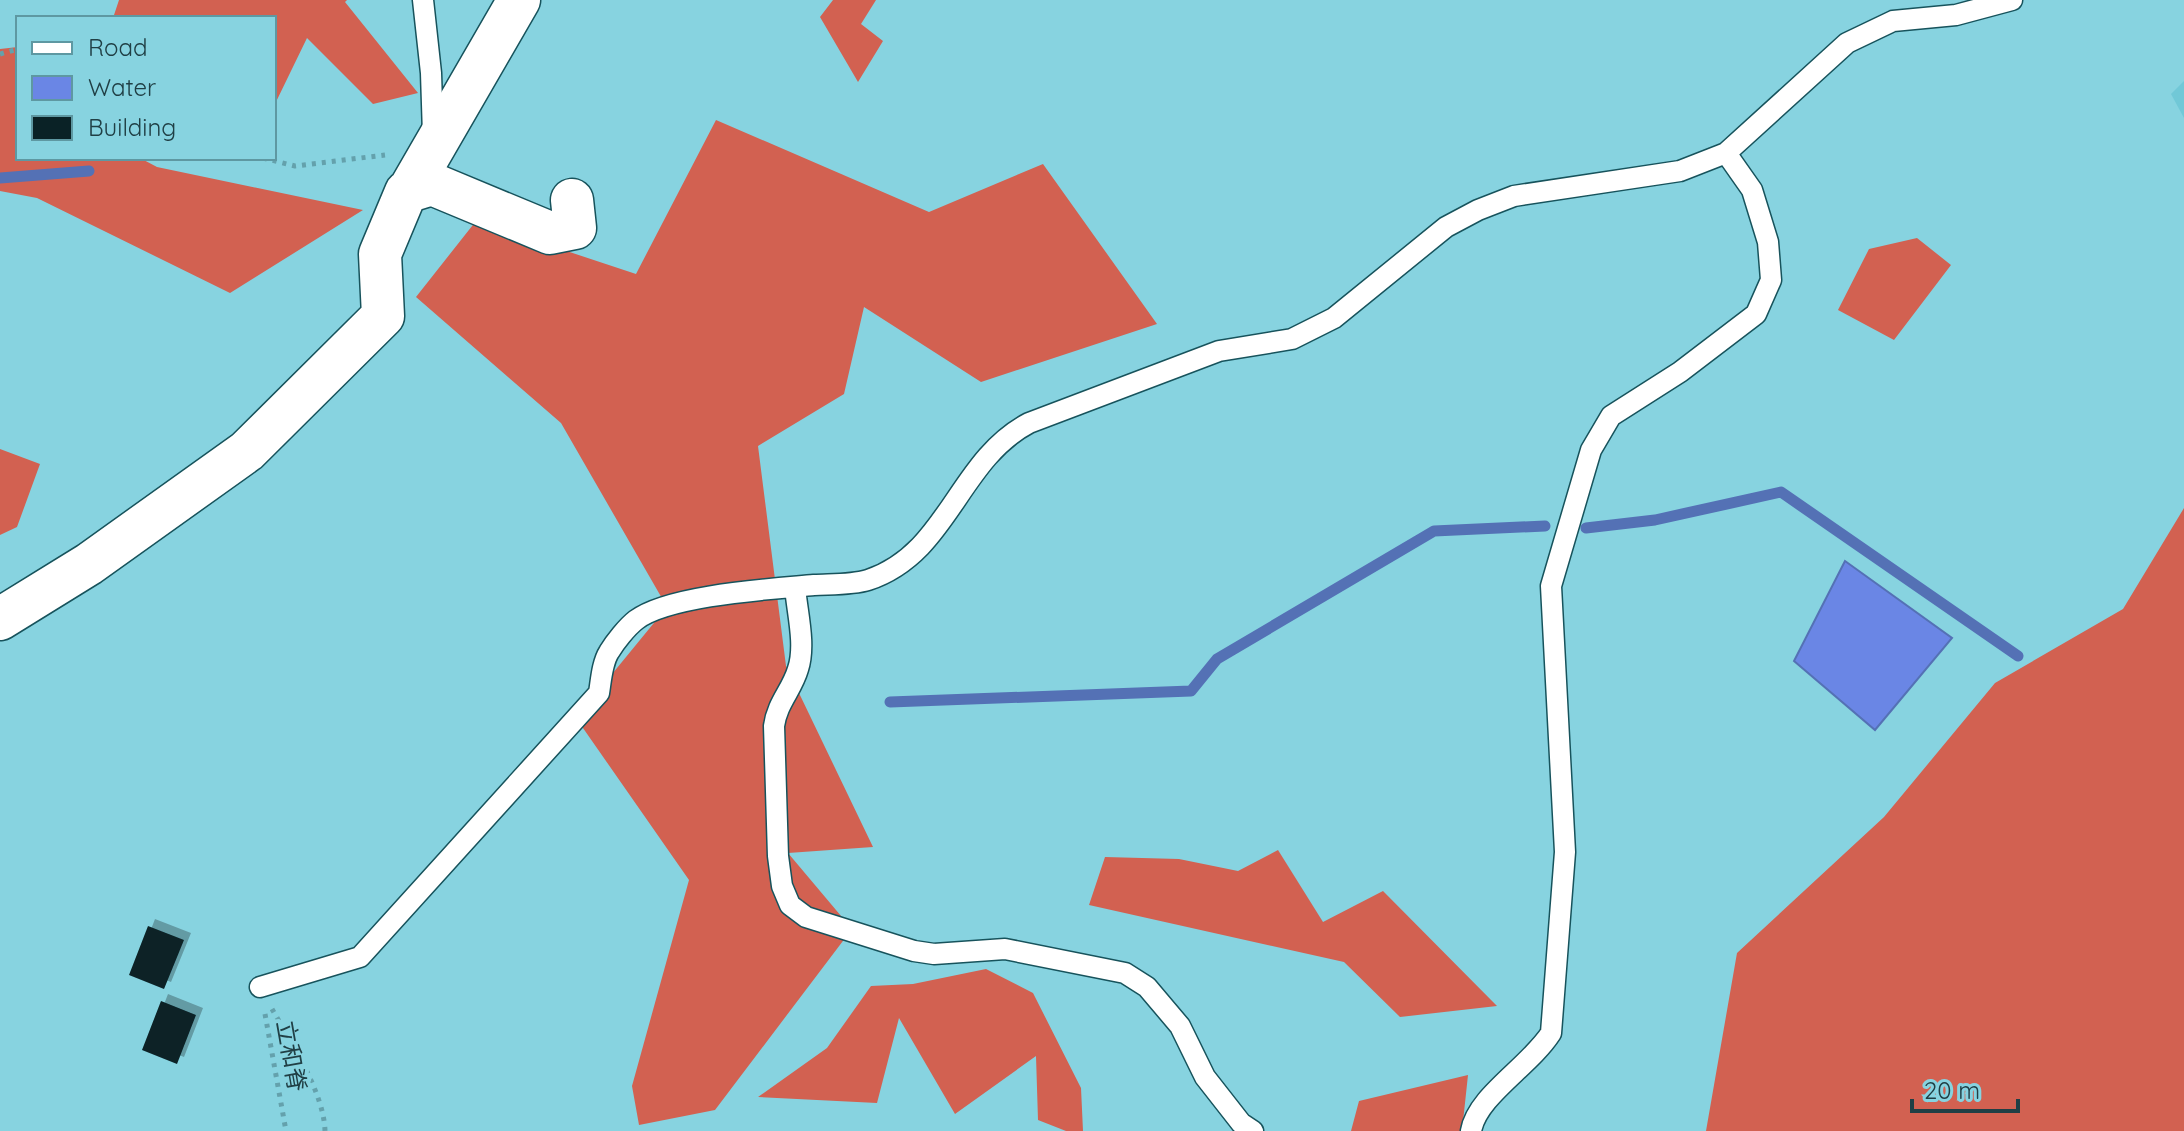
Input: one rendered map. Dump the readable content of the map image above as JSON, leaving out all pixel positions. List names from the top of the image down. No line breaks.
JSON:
{"streets":{"path":["立和脊"]},"legend":["Road","Water","Building"],"scale_bar":"20 m"}
